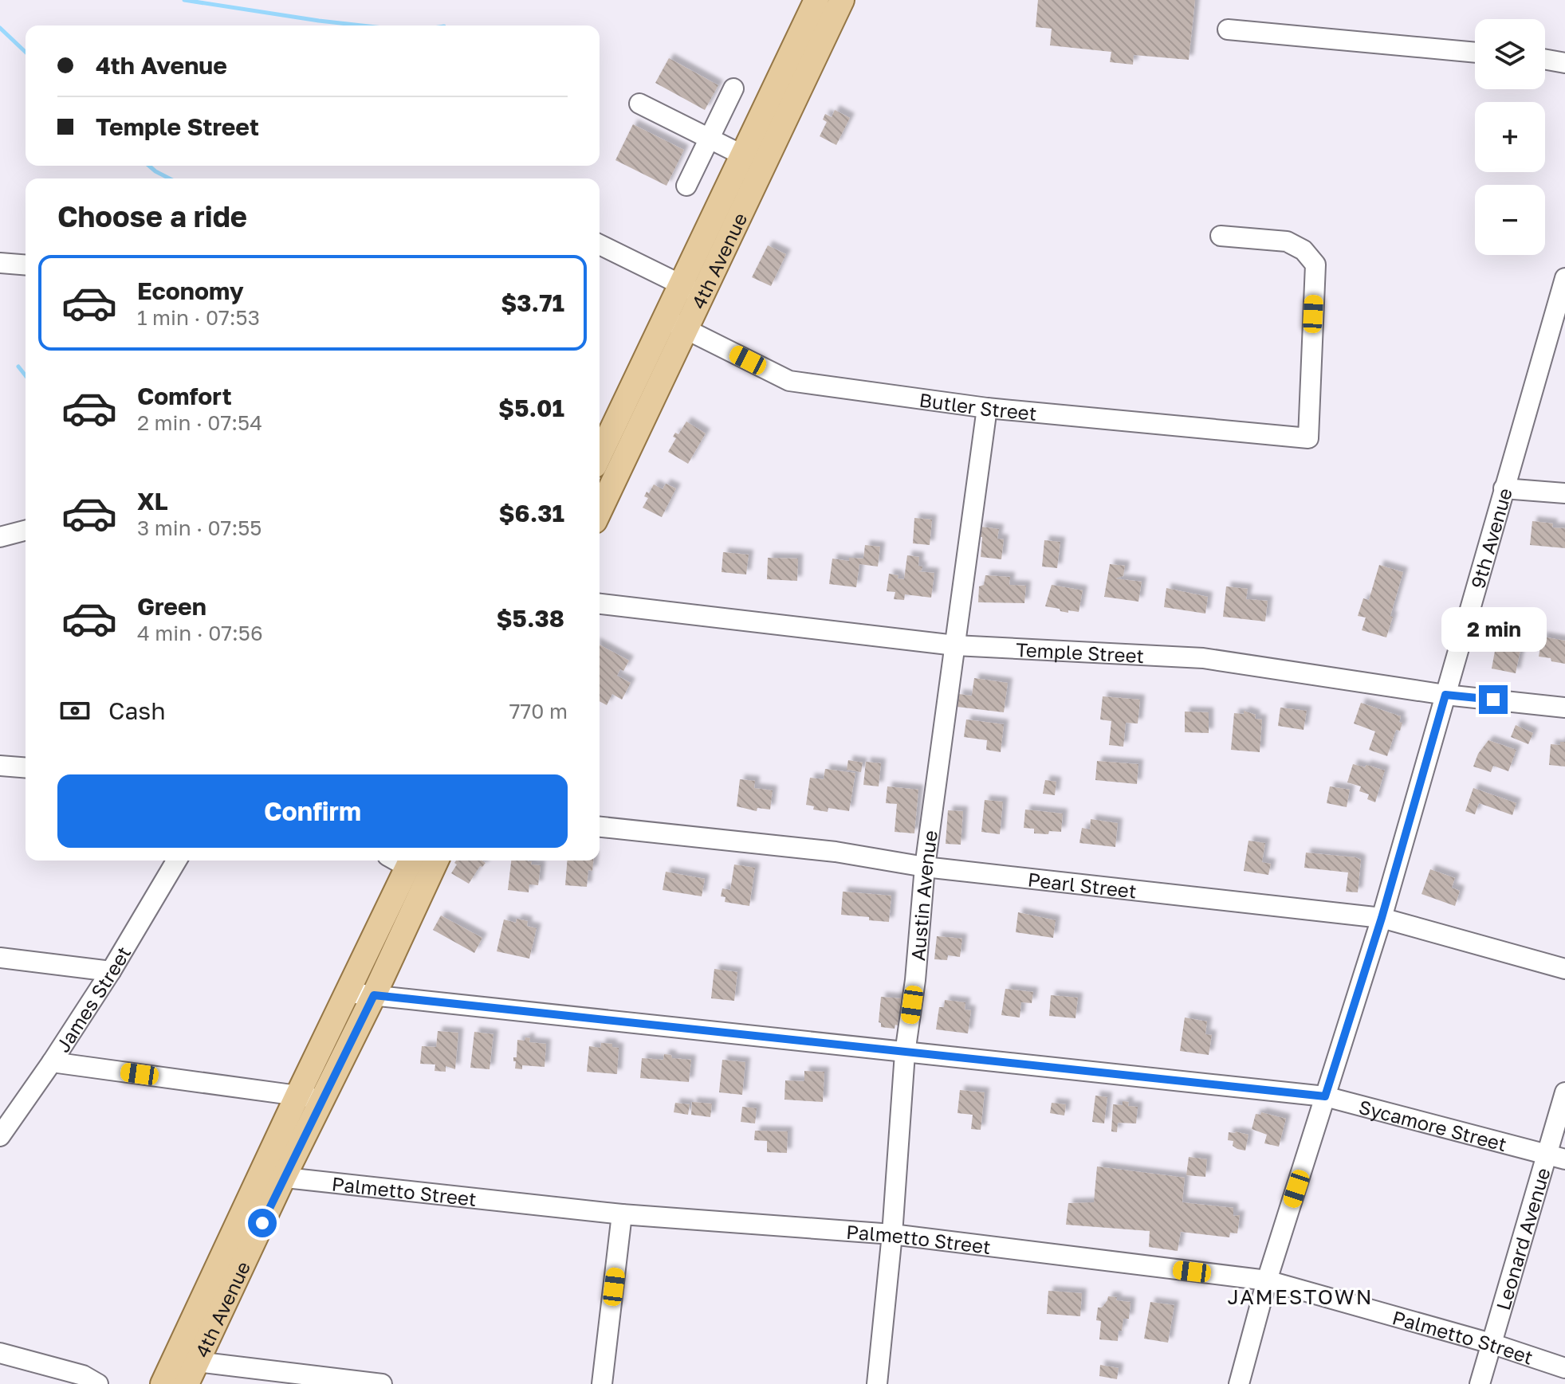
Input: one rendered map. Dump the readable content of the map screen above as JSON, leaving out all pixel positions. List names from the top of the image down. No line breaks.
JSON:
{"streets":{"main road":["4th Avenue"],"street":["Butler Street","9th Avenue","Temple Street","Pearl Street","Austin Avenue","James Street","Sycamore Street","Palmetto Street","Leonard Avenue"]},"crossings":[["4th Avenue","Butler Street"],["4th Avenue","Sycamore Street"],["4th Avenue","Palmetto Street"],["Butler Street","Austin Avenue"],["9th Avenue","Temple Street"],["9th Avenue","Pearl Street"],["9th Avenue","Sycamore Street"],["9th Avenue","Palmetto Street"],["Temple Street","Austin Avenue"],["Pearl Street","Austin Avenue"],["Austin Avenue","Sycamore Street"],["Austin Avenue","Palmetto Street"],["Sycamore Street","Leonard Avenue"],["Palmetto Street","Leonard Avenue"]],"districts":["JAMESTOWN"],"page":{"map_buttons":["+","−"],"banner":["4th Avenue","Temple Street"],"heading":"Choose a ride","list":[{"name":"Economy","note":"1 min · 07:53","value":"$3.71"},{"name":"Comfort","note":"2 min · 07:54","value":"$5.01"},{"name":"XL","note":"3 min · 07:55","value":"$6.31"},{"name":"Green","note":"4 min · 07:56","value":"$5.38"}],"bubble":"2 min","pay":["Cash","770 m"],"buttons":"Confirm"}}
